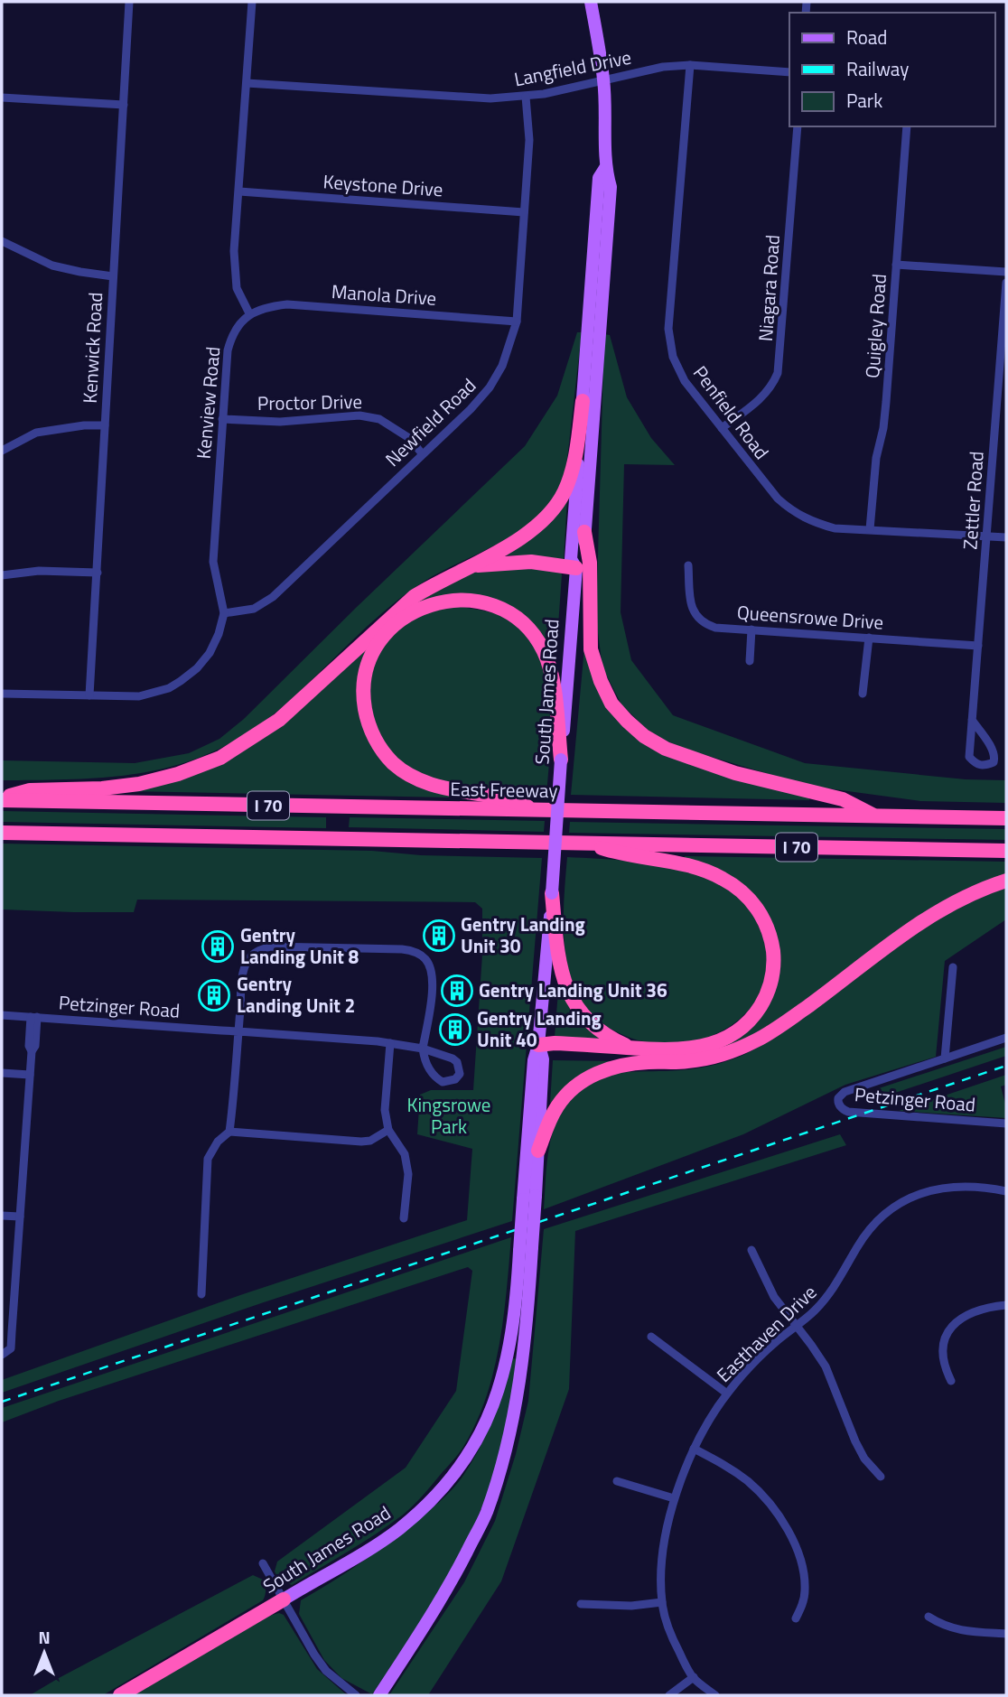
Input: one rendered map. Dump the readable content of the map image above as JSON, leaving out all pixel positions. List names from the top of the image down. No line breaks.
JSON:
{"streets":{"highway":["South James Road","East Freeway","I 70"],"street":["Langfield Drive","Keystone Drive","Niagara Road","Manola Drive","Quigley Road","Kenwick Road","Kenview Road","Proctor Drive","Penfield Road","Newfield Road","Zettler Road","Queensrowe Drive","Petzinger Road","Easthaven Drive"]},"crossings":[["Langfield Drive","Penfield Road"],["Langfield Drive","Newfield Road"],["Langfield Drive","South James Road"],["Keystone Drive","Newfield Road"],["Niagara Road","Penfield Road"],["Manola Drive","Kenview Road"],["Manola Drive","Newfield Road"],["Quigley Road","Penfield Road"],["Kenwick Road","Kenview Road"],["Kenview Road","Proctor Drive"],["Kenview Road","Newfield Road"],["Proctor Drive","Newfield Road"],["Penfield Road","Zettler Road"],["Zettler Road","Queensrowe Drive"]],"parks":["Kingsrowe Park"],"places":{"building":["Gentry Landing Unit 30","Gentry Landing Unit 8","Gentry Landing Unit 36","Gentry Landing Unit 2","Gentry Landing Unit 40"]},"legend":["Road","Railway","Park"],"north":"top"}
